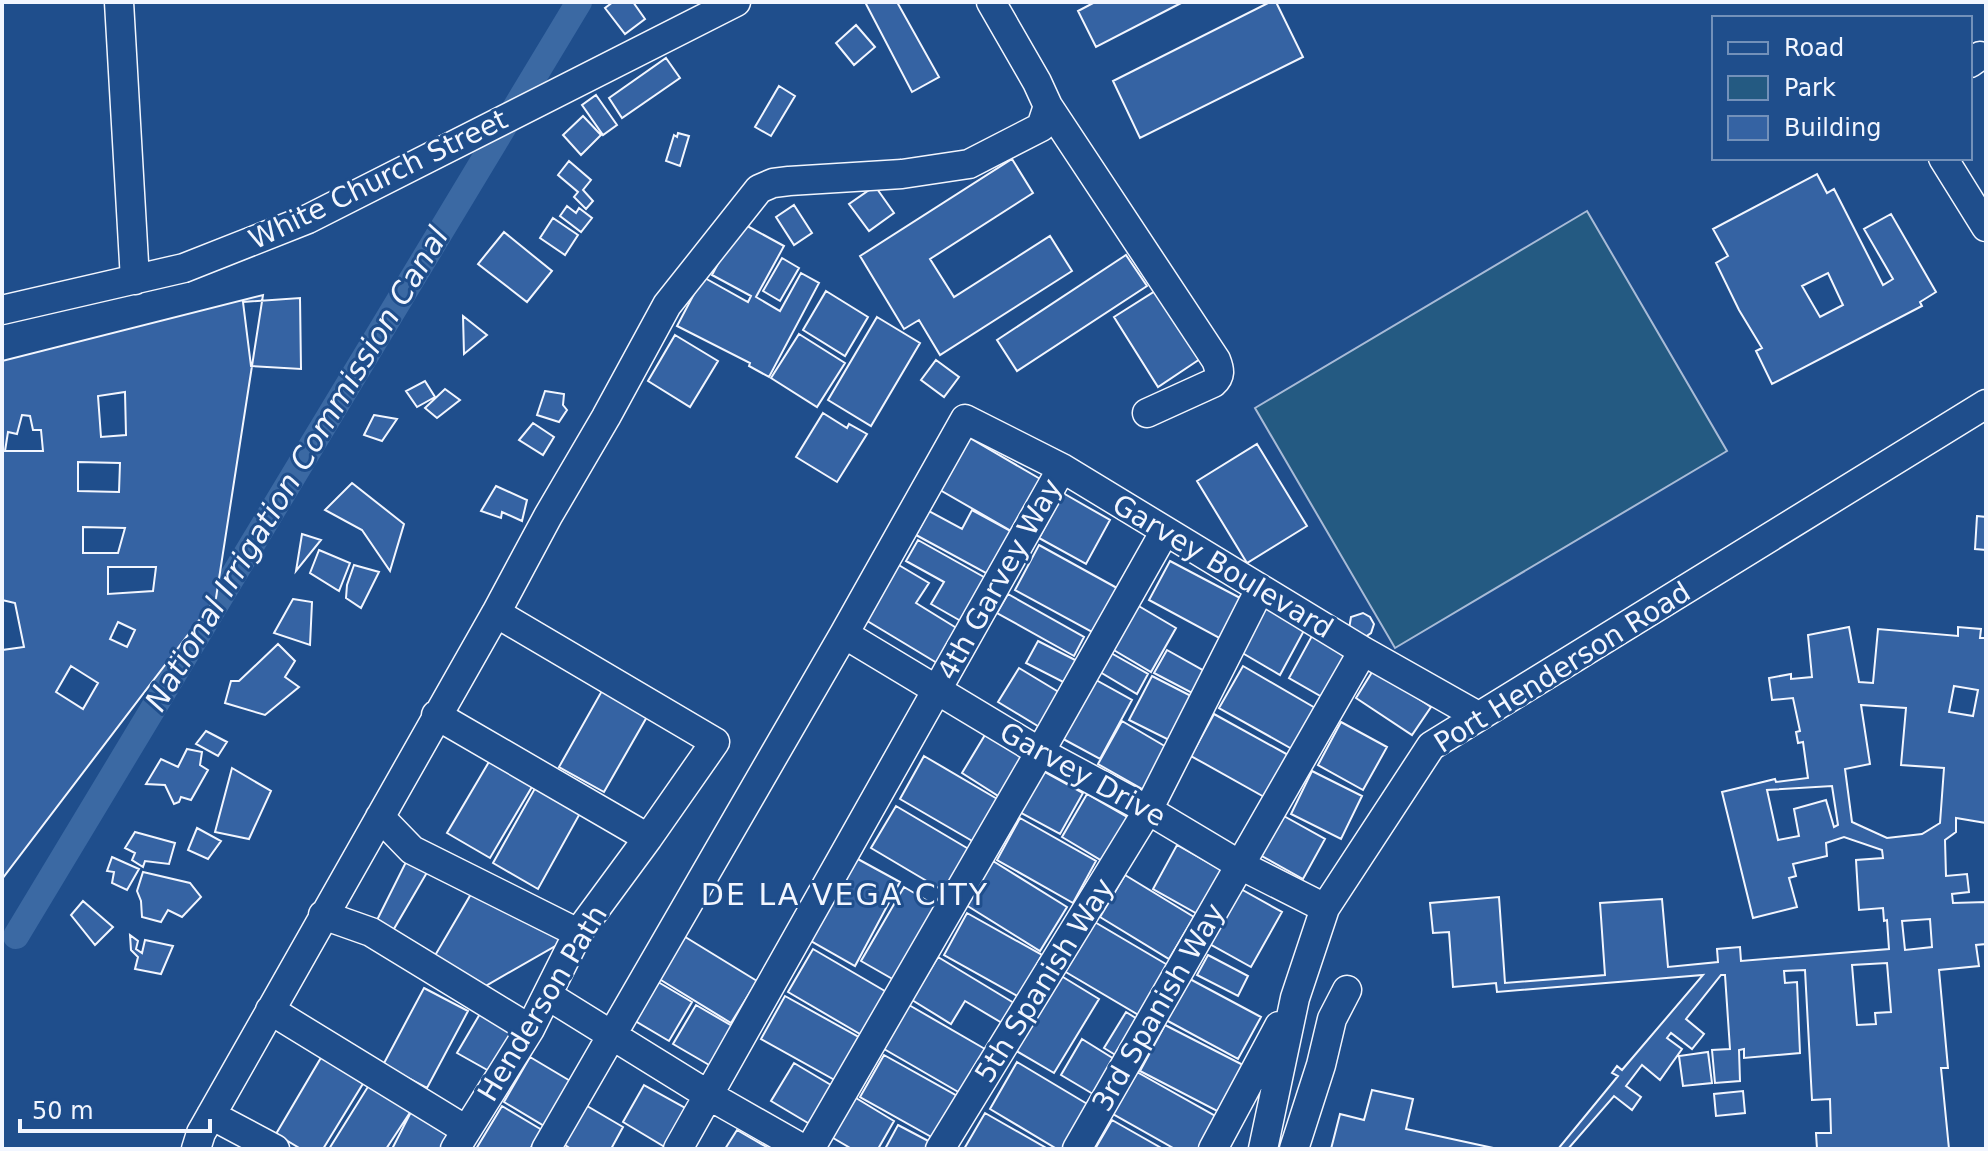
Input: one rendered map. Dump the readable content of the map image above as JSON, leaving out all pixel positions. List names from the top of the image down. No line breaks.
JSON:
{"streets":{"street":["White Church Street","Garvey Boulevard","4th Garvey Way","Port Henderson Road","Garvey Drive","5th Spanish Way","Henderson Path","3rd Spanish Way"]},"crossings":[["Garvey Boulevard","4th Garvey Way"],["Garvey Boulevard","Port Henderson Road"],["Garvey Boulevard","Garvey Drive"],["Garvey Boulevard","5th Spanish Way"],["Garvey Boulevard","3rd Spanish Way"],["4th Garvey Way","Garvey Drive"],["Port Henderson Road","Garvey Drive"],["Garvey Drive","5th Spanish Way"],["Garvey Drive","3rd Spanish Way"]],"districts":["DE LA VEGA CITY"],"water":["National Irrigation Commission Canal"],"legend":["Road","Park","Building"],"scale_bar":"50 m"}
